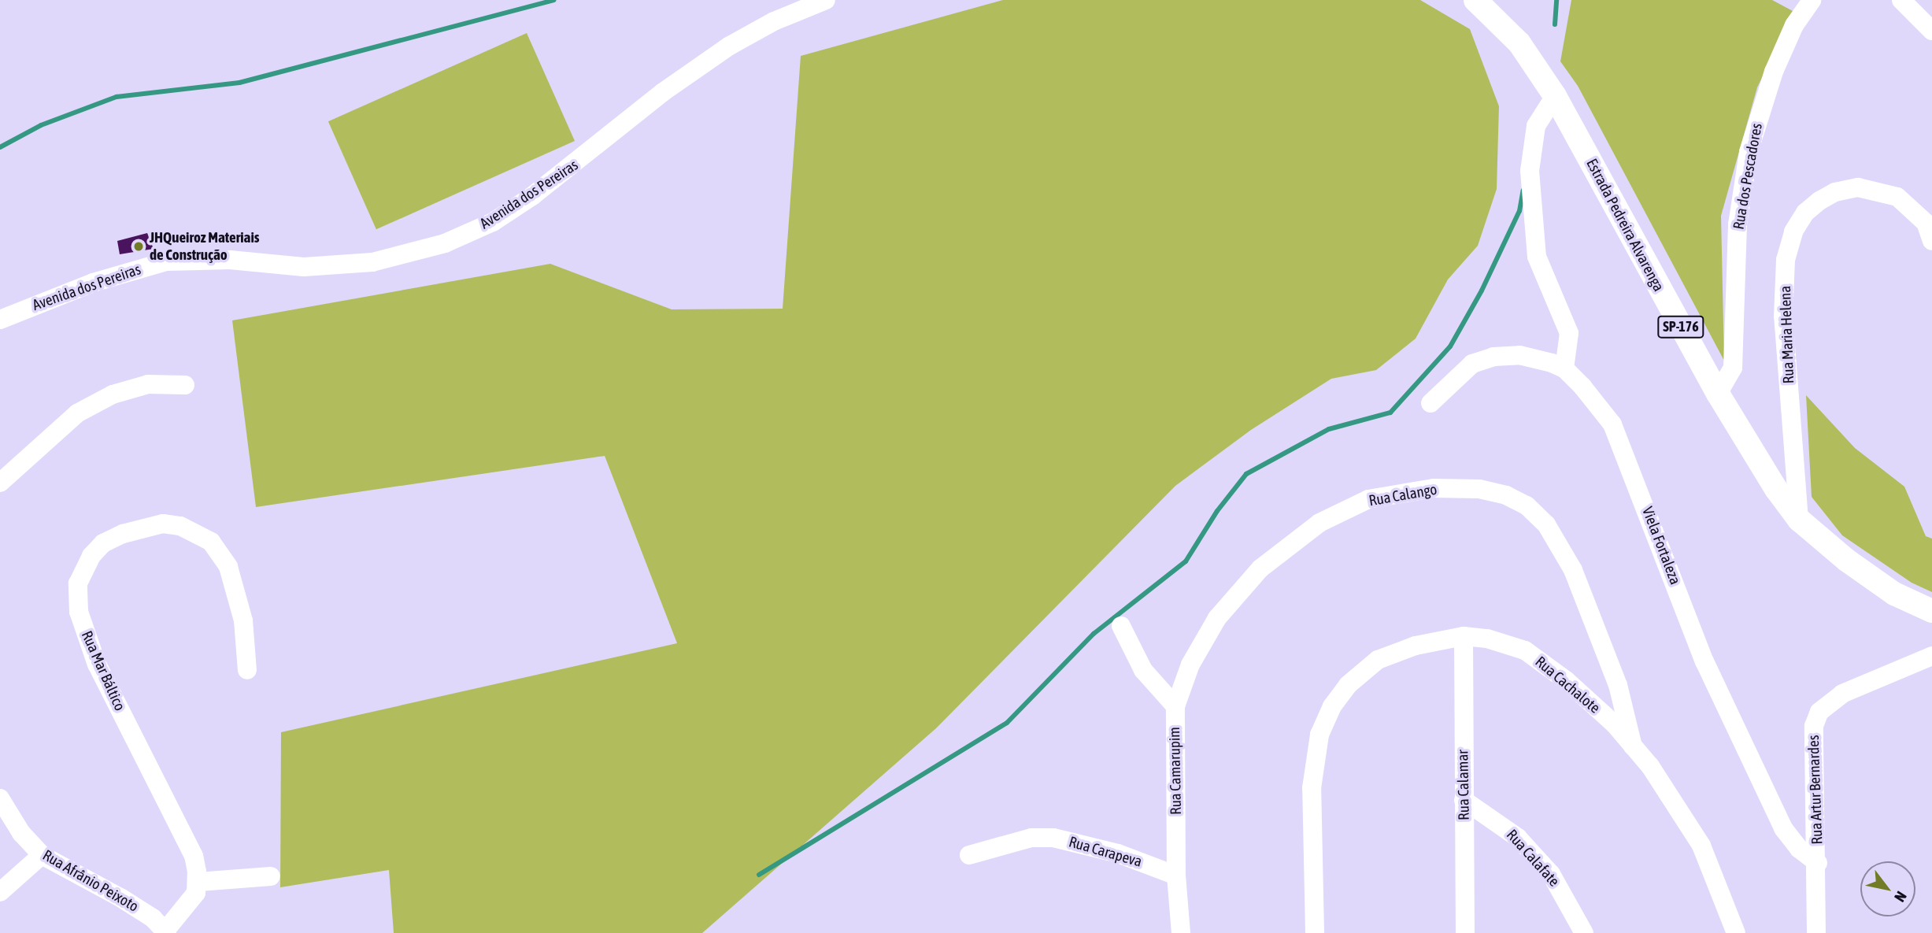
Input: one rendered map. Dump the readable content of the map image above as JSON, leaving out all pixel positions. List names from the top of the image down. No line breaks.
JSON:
{"streets":{"main road":["Estrada Pedreira Alvarenga","SP-176"],"street":["Rua dos Pescadores","Avenida dos Pereiras","Rua Maria Helena","Rua Calango","Viela Fortaleza","Rua Mar Báltico","Rua Cachalote","Rua Camarupim","Rua Calamar","Rua Artur Bernardes","Rua Carapeva","Rua Calafate","Rua Afrânio Peixoto"]},"crossings":[["Rua dos Pescadores","Estrada Pedreira Alvarenga"],["Estrada Pedreira Alvarenga","Rua Maria Helena"],["Rua Calango","Rua Cachalote"],["Rua Calango","Rua Camarupim"],["Viela Fortaleza","Rua Artur Bernardes"],["Rua Cachalote","Rua Calamar"],["Rua Camarupim","Rua Carapeva"],["Rua Calamar","Rua Calafate"]],"places":["JHQueiroz Materiais de Construção"],"north":"bottom right"}
